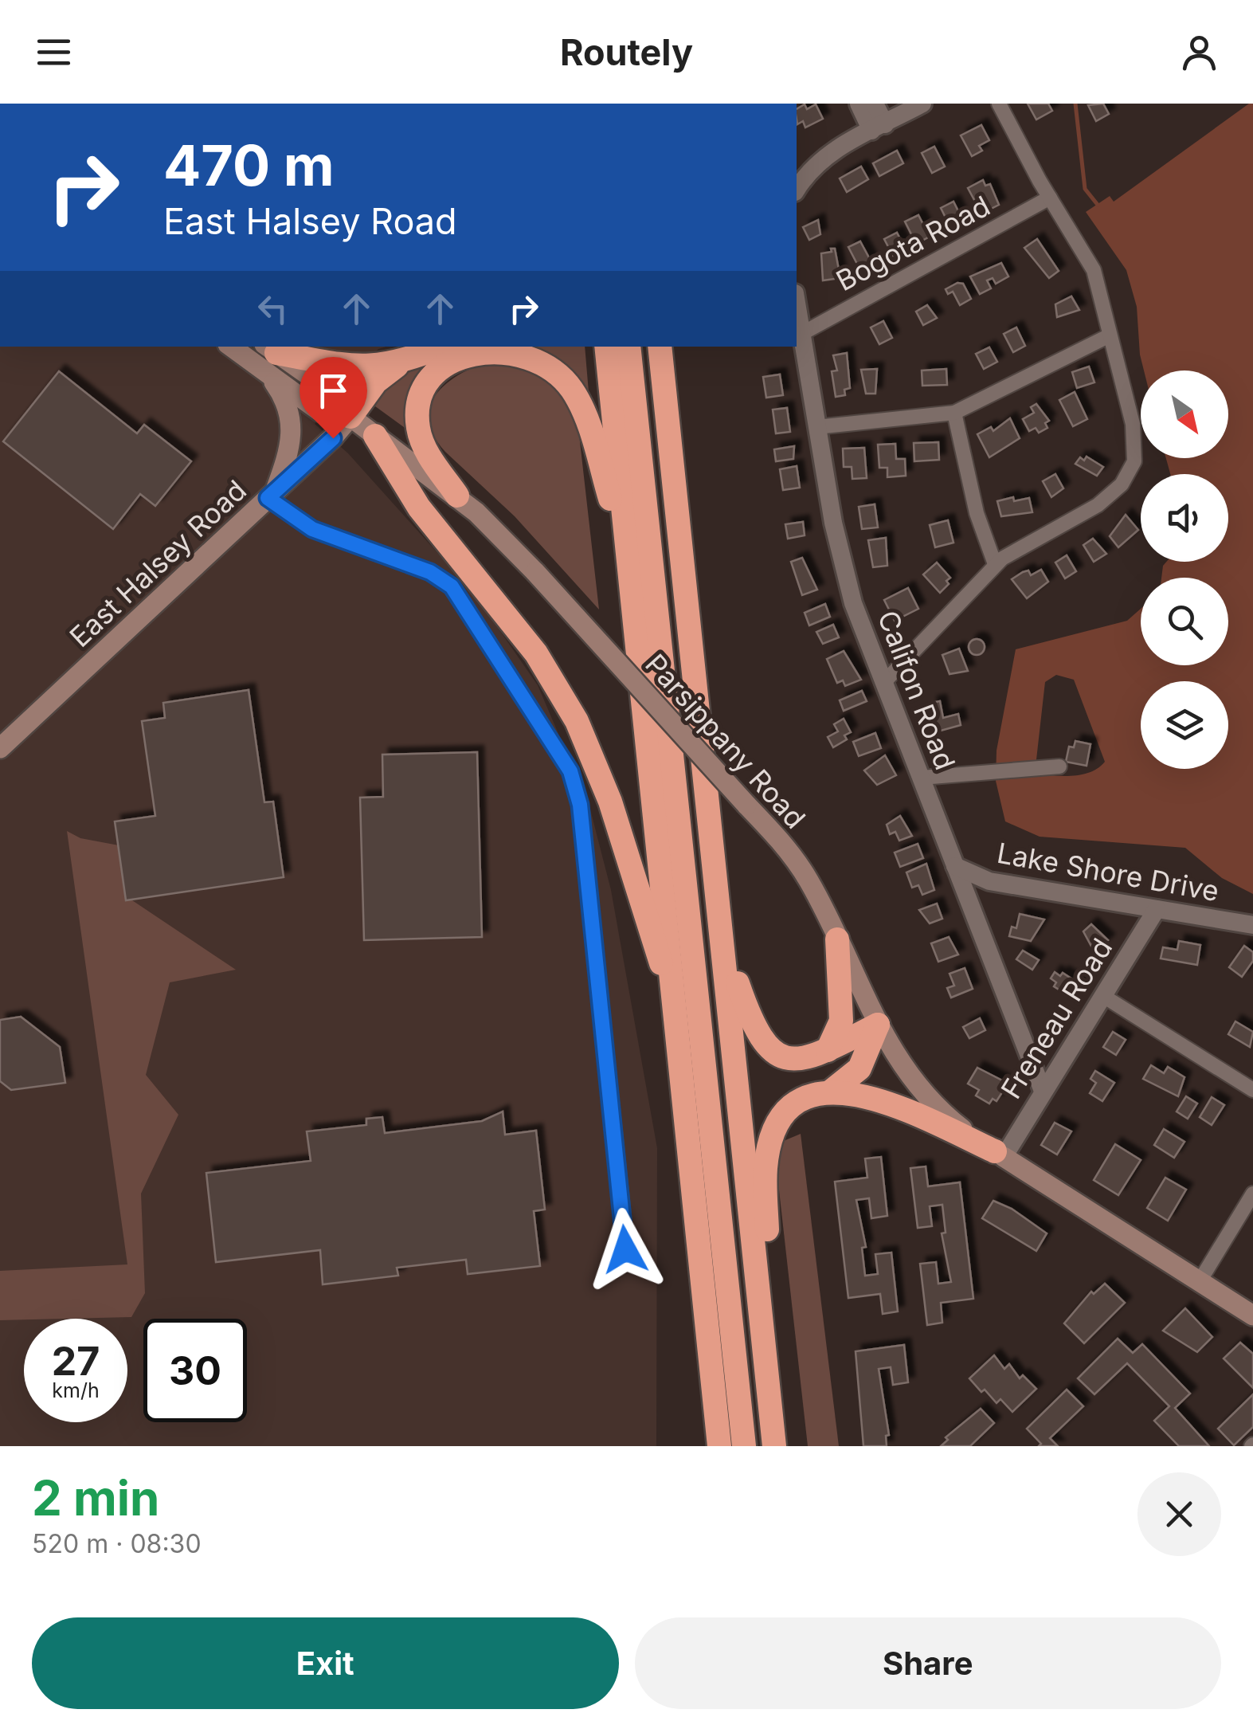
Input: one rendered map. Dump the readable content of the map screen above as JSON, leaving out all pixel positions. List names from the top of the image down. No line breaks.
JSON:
{"streets":{"main road":["East Halsey Road","Parsippany Road"],"street":["Bogota Road","Califon Road","Lake Shore Drive","Freneau Road"]},"crossings":[["Bogota Road","Califon Road"],["East Halsey Road","Parsippany Road"],["Califon Road","Lake Shore Drive"],["Califon Road","Freneau Road"],["Parsippany Road","Freneau Road"],["Lake Shore Drive","Freneau Road"]],"north":"bottom right","page":{"header":"Routely","turn":["470 m","East Halsey Road"],"speed":"27 km/h","limit":"30","heading":["2 min","520 m · 08:30"],"buttons":["Exit","Share"]}}
